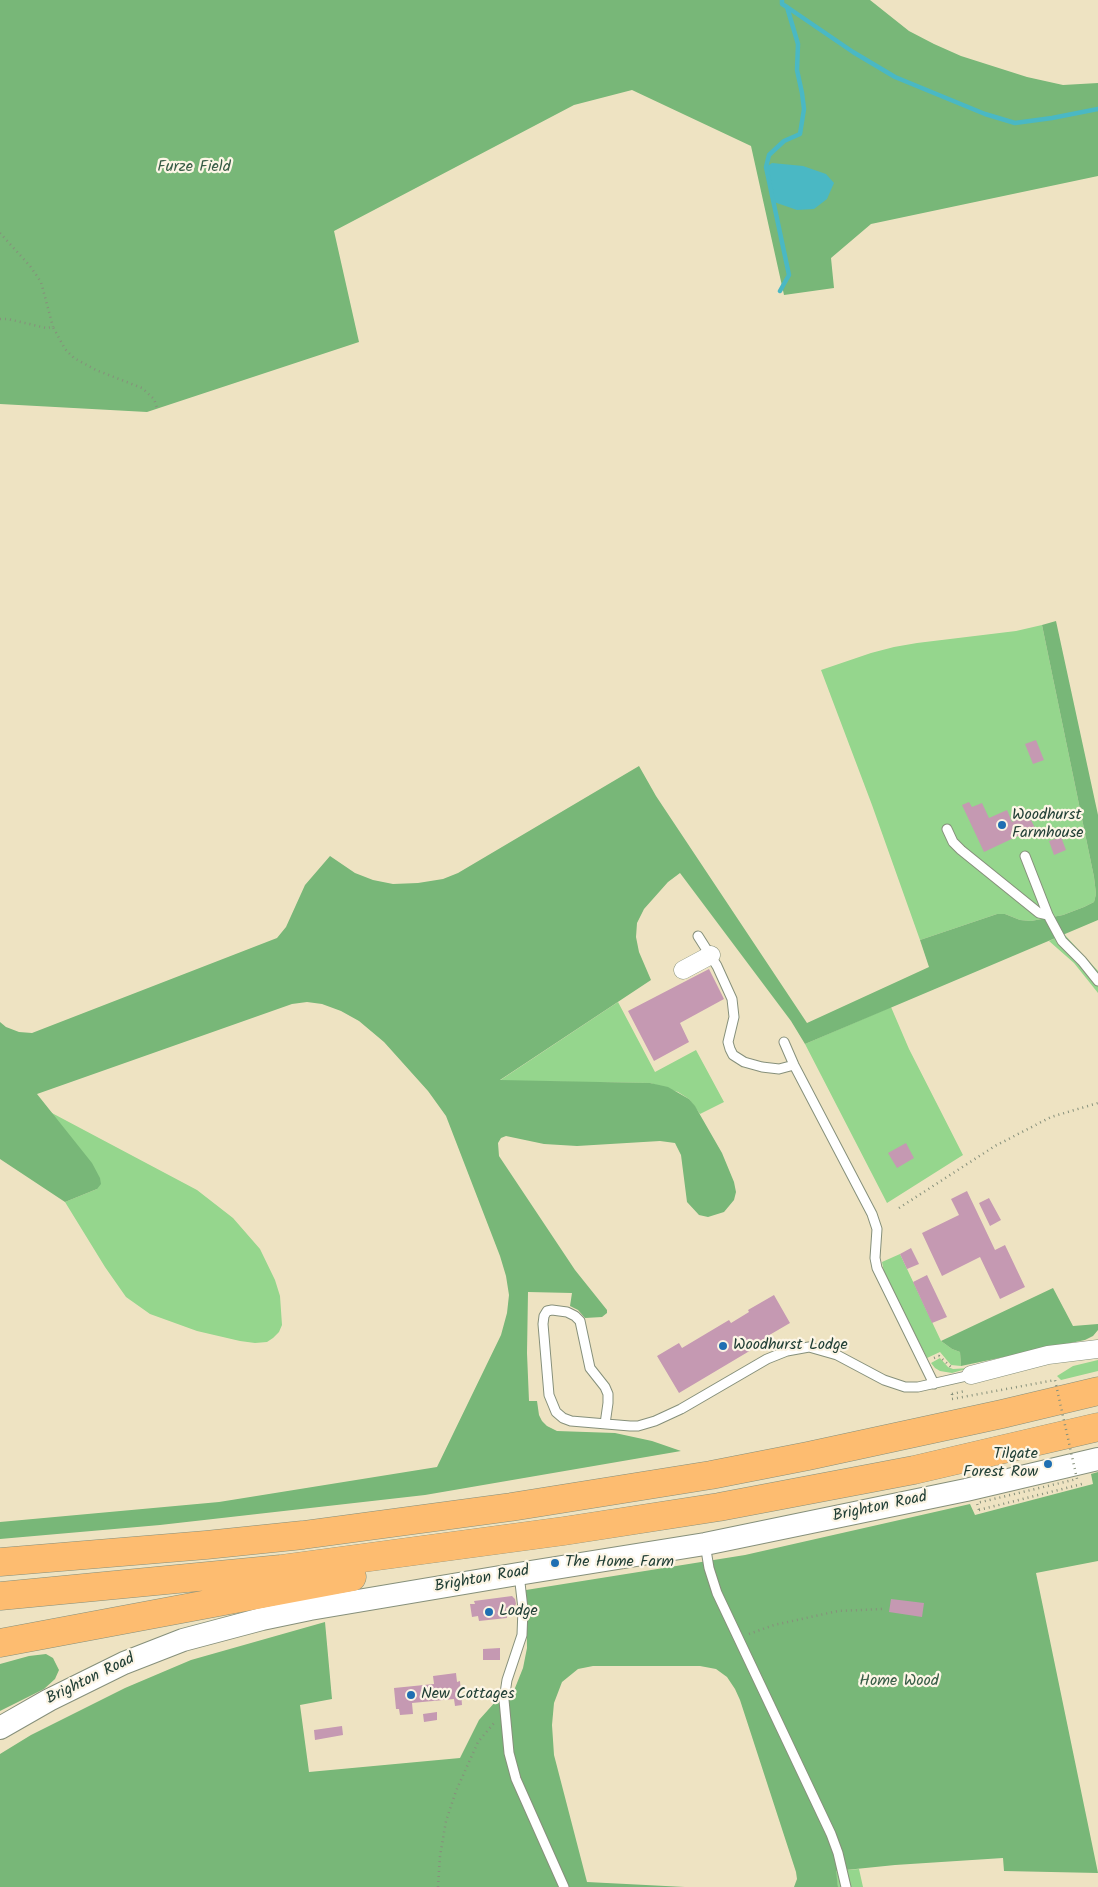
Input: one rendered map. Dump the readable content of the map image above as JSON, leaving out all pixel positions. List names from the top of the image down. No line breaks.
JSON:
{"streets":{"street":["Brighton Road"]},"parks":["Furze Field","Home Wood"],"places":["Woodhurst Farmhouse","Woodhurst Lodge","Tilgate Forest Row","The Home Farm","Lodge","New Cottages"]}
